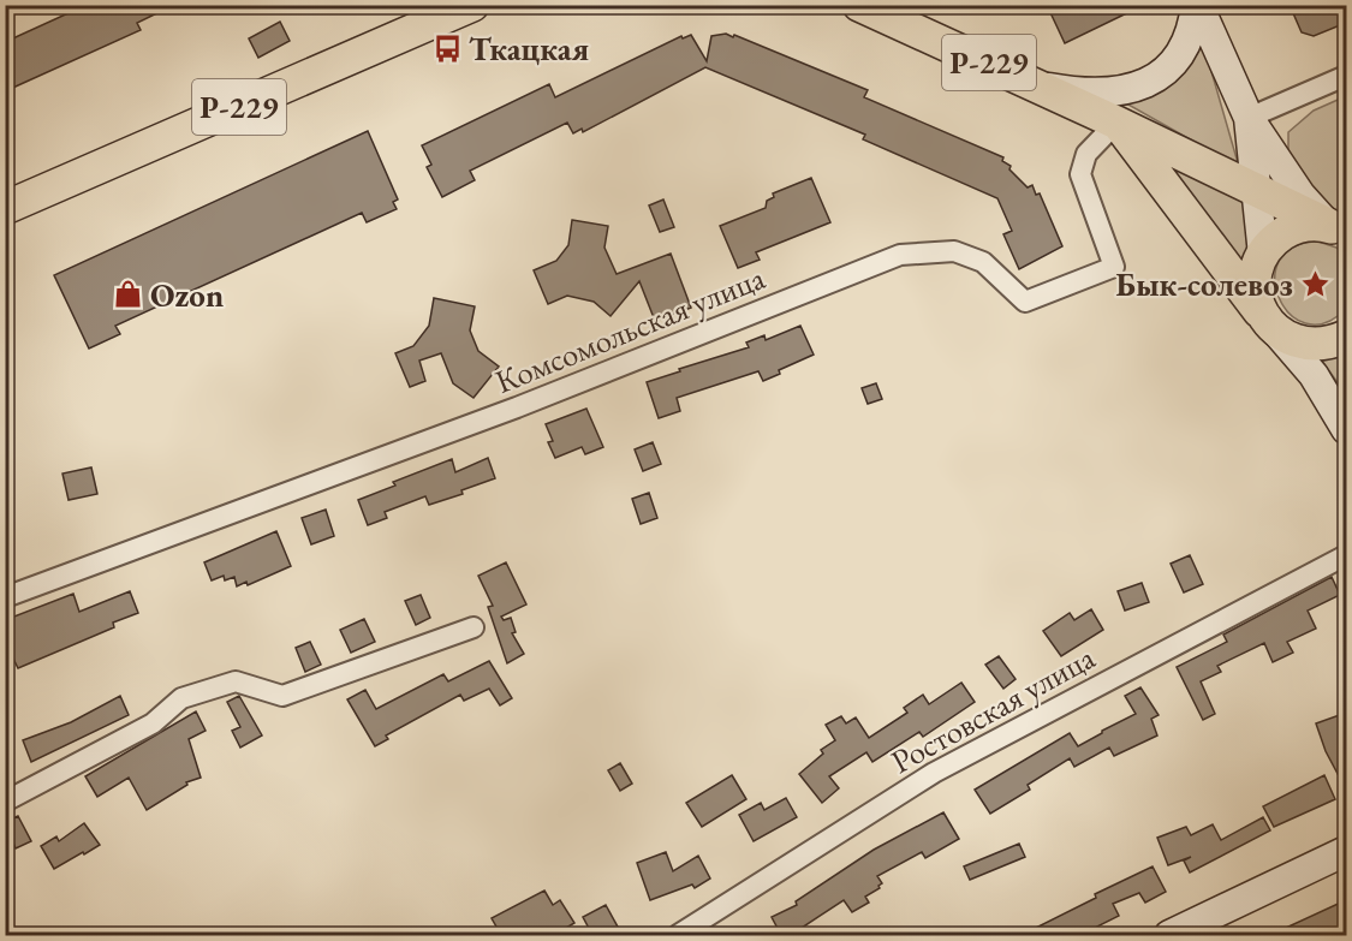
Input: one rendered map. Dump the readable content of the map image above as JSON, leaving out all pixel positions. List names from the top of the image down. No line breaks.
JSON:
{"streets":{"main road":["Р-229"],"street":["Комсомольская улица","Ростовская улица"]},"crossings":[["Р-229","Комсомольская улица"]],"places":{"bus stop":["Ткацкая"],"place":["Бык-солевоз"],"shop":["Ozon"]}}
